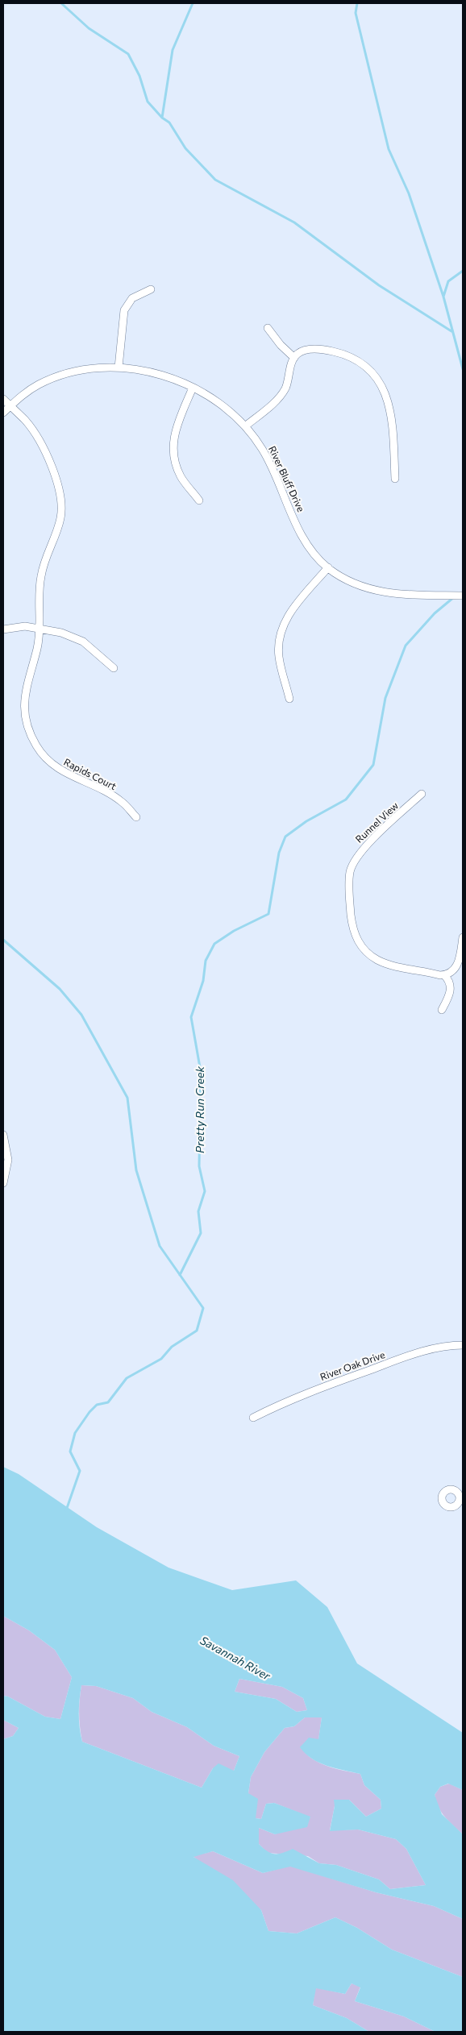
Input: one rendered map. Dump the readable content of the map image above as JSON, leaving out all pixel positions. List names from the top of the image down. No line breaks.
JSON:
{"streets":{"street":["River Bluff Drive","Rapids Court","Runnel View","River Oak Drive"]},"crossings":[["River Bluff Drive","Rapids Court"]],"water":["Pretty Run Creek","Savannah River"]}
